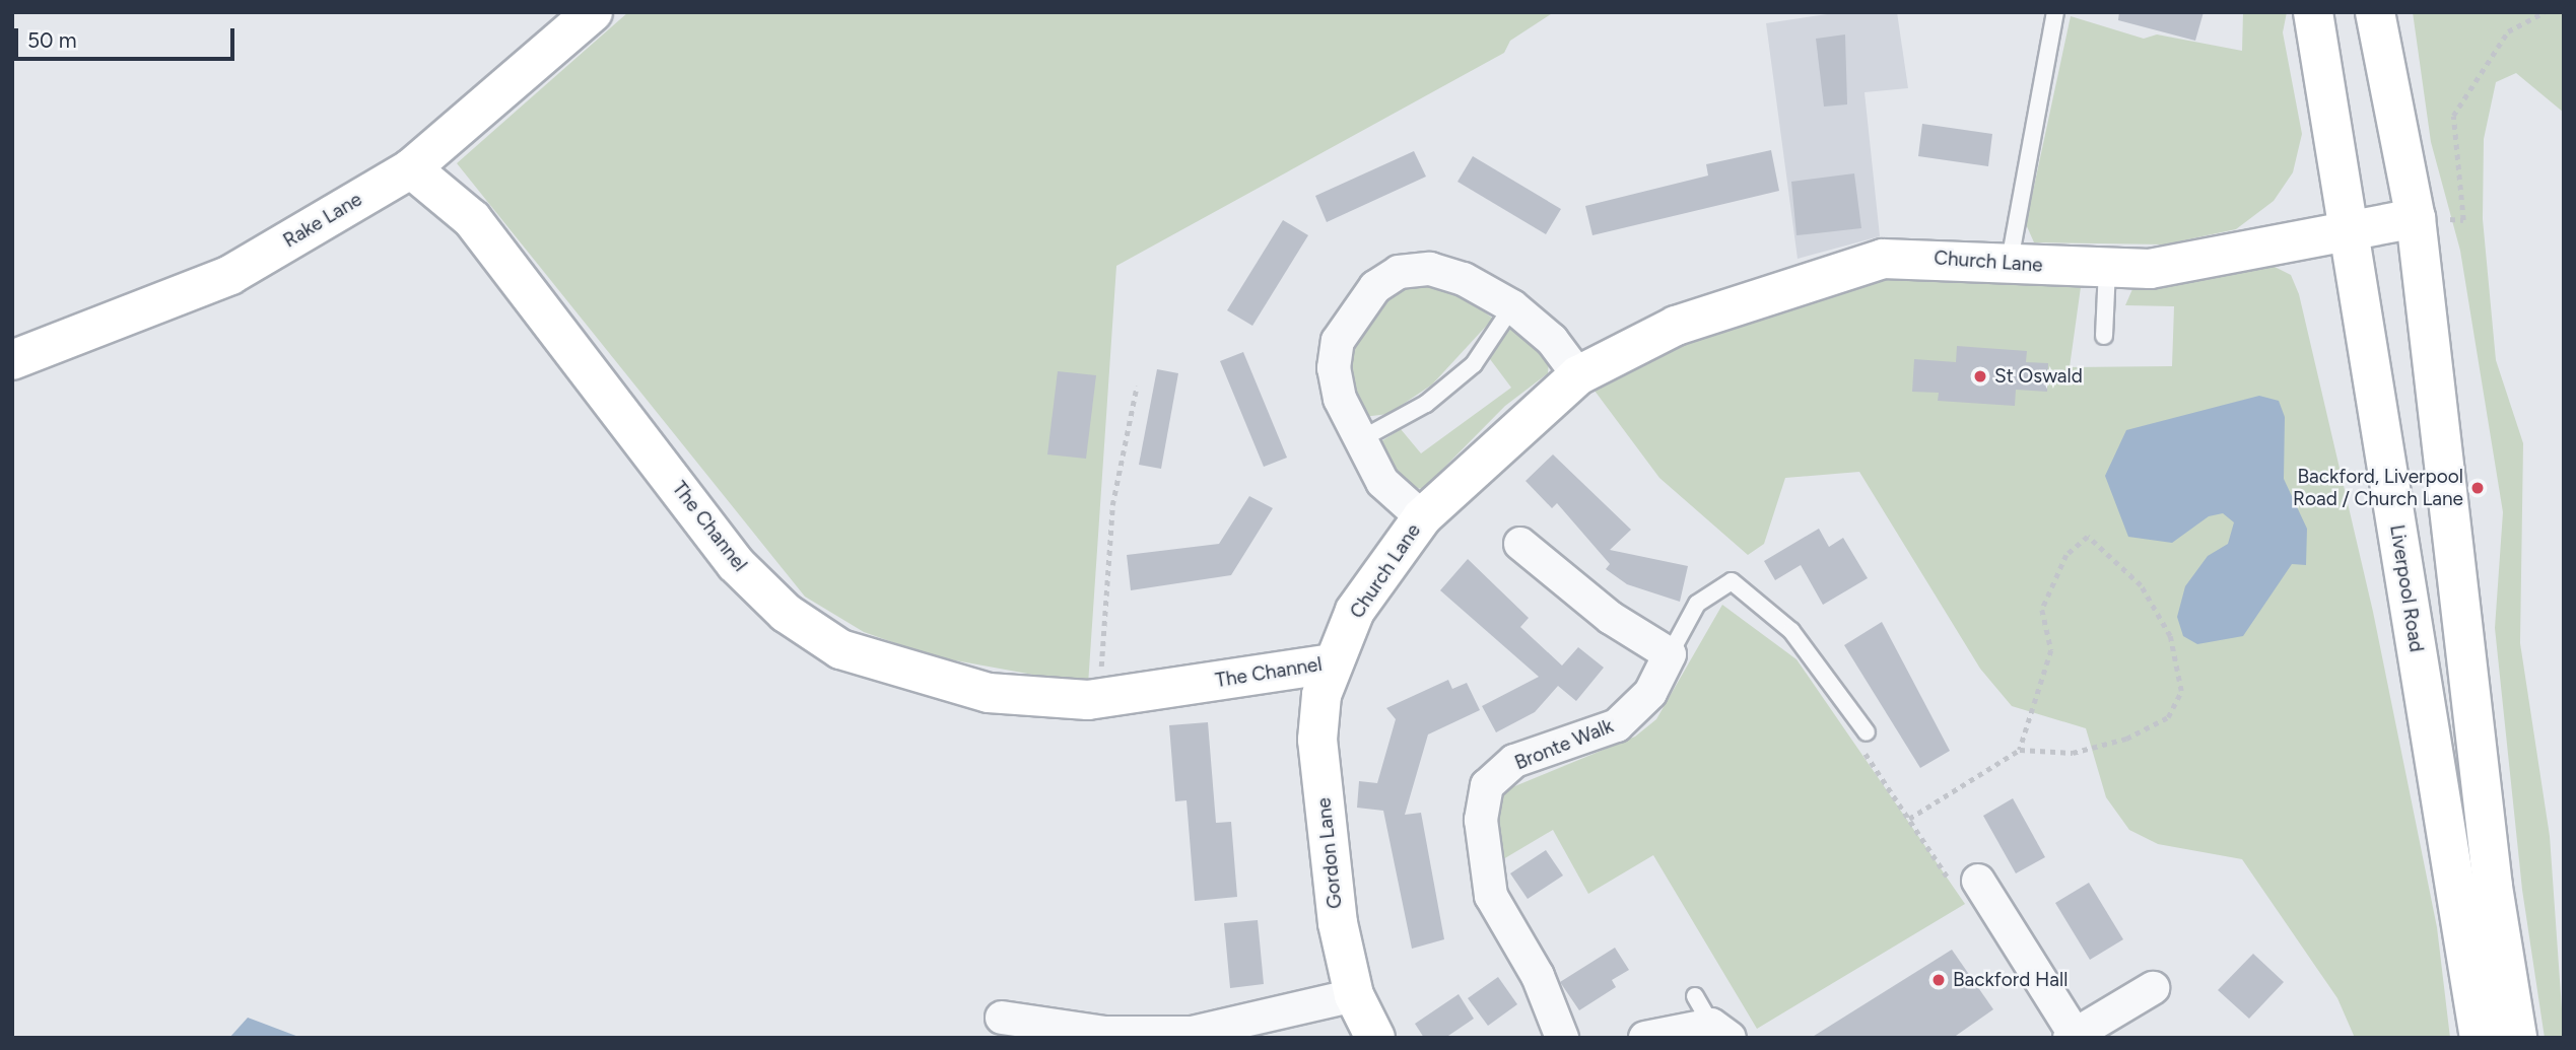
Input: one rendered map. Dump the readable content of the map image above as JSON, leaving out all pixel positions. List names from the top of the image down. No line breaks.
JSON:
{"streets":{"main road":["Rake Lane","Church Lane","The Channel","Liverpool Road","Gordon Lane"],"street":["Bronte Walk"]},"crossings":[["Rake Lane","The Channel"],["Church Lane","The Channel"],["Church Lane","Liverpool Road"],["Church Lane","Gordon Lane"],["The Channel","Gordon Lane"]],"places":["St Oswald","Backford, Liverpool Road / Church Lane","Backford Hall"],"scale_bar":"50 m"}
